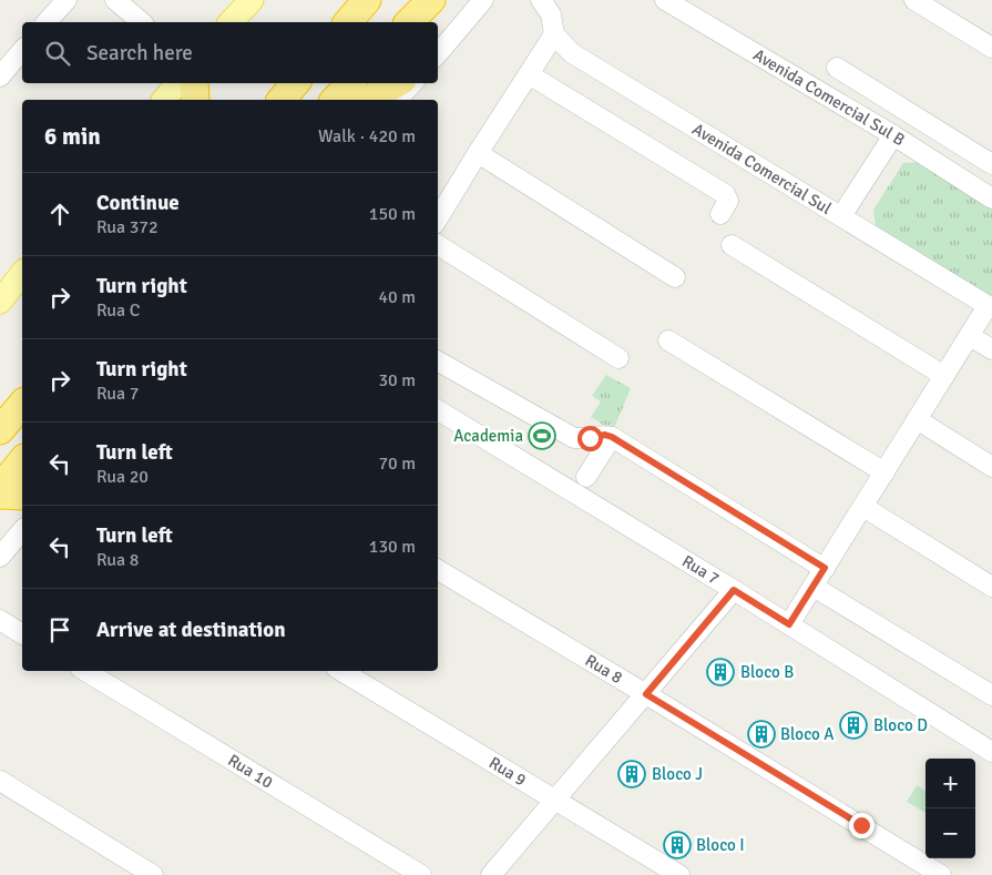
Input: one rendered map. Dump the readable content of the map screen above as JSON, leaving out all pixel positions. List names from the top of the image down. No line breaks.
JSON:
{"streets":{"street":["Avenida Comercial Sul B","Avenida Comercial Sul","Rua 7","Rua 8","Rua 9","Rua 10"]},"places":{"sports":["Academia"],"building":["Bloco B","Bloco D","Bloco A","Bloco J","Bloco I"]},"page":{"search":"Search here","heading":["6 min","Walk · 420 m"],"list":[["Continue","Rua 372","150 m"],["Turn right","Rua C","40 m"],["Turn right","Rua 7","30 m"],["Turn left","Rua 20","70 m"],["Turn left","Rua 8","130 m"],"Arrive at destination"],"map_buttons":["+","−"]}}
